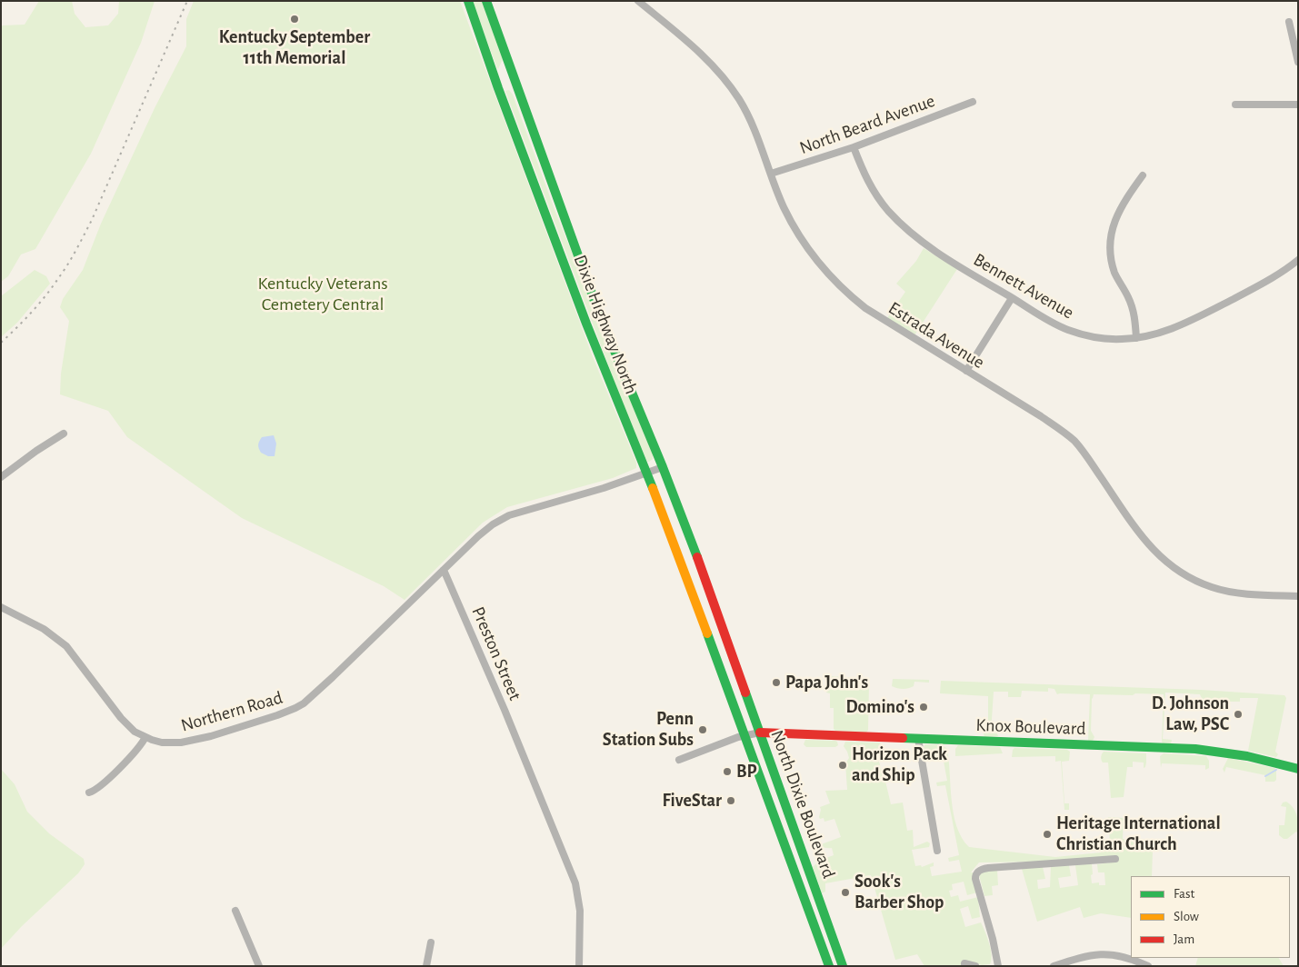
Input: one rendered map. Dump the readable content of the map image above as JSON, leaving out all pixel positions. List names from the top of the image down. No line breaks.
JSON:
{"streets":{"main road":["Dixie Highway North","Knox Boulevard","North Dixie Boulevard"],"street":["North Beard Avenue","Bennett Avenue","Estrada Avenue","Preston Street","Northern Road"]},"crossings":[["North Beard Avenue","Bennett Avenue"],["North Beard Avenue","Estrada Avenue"],["Dixie Highway North","North Dixie Boulevard"],["Preston Street","Northern Road"],["Knox Boulevard","North Dixie Boulevard"]],"parks":["Kentucky Veterans Cemetery Central"],"places":["Kentucky September 11th Memorial","Papa John's","Domino's","D. Johnson Law, PSC","Penn Station Subs","Horizon Pack and Ship","BP","FiveStar","Heritage International Christian Church","Sook's Barber Shop"],"legend":["Fast","Slow","Jam"]}
